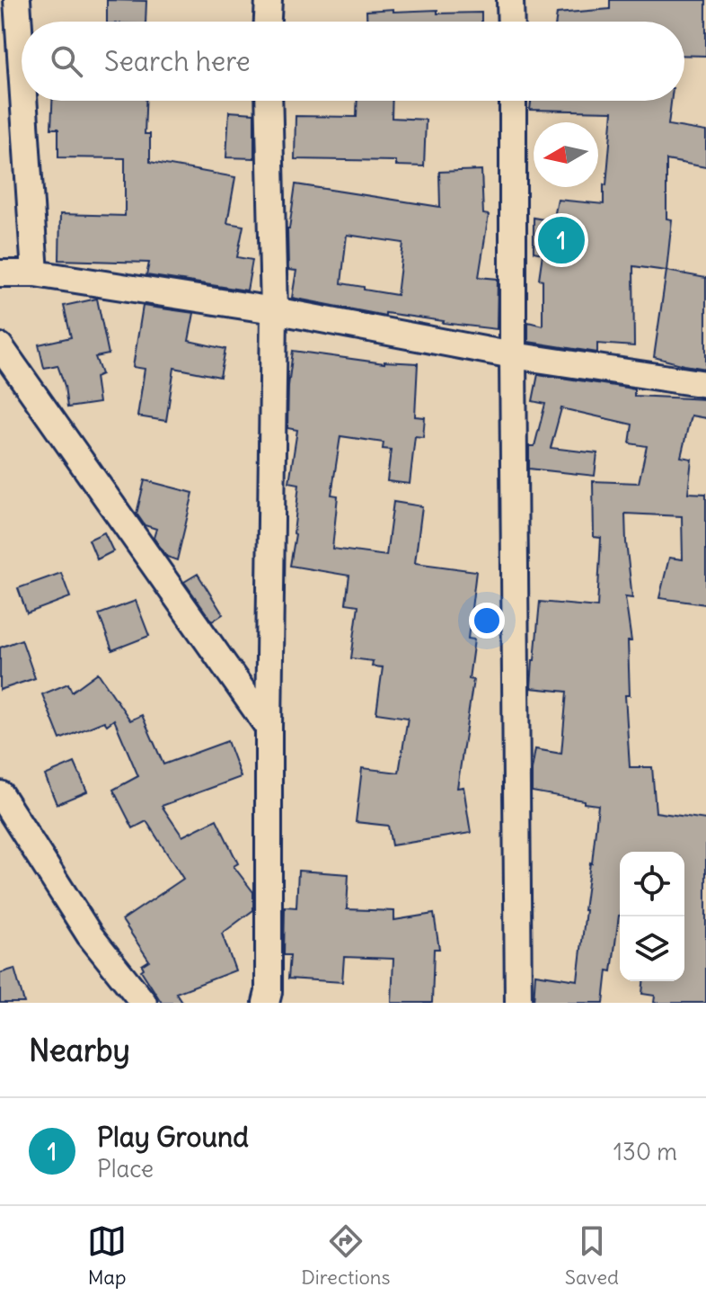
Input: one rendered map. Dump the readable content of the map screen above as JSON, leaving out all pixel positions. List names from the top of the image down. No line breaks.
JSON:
{"north":"left","page":{"search":"Search here","pins":"1","heading":"Nearby","list":[{"mark":"1","name":"Play Ground","note":"Place","value":"130 m"}],"nav":["Map","Directions","Saved"]}}
